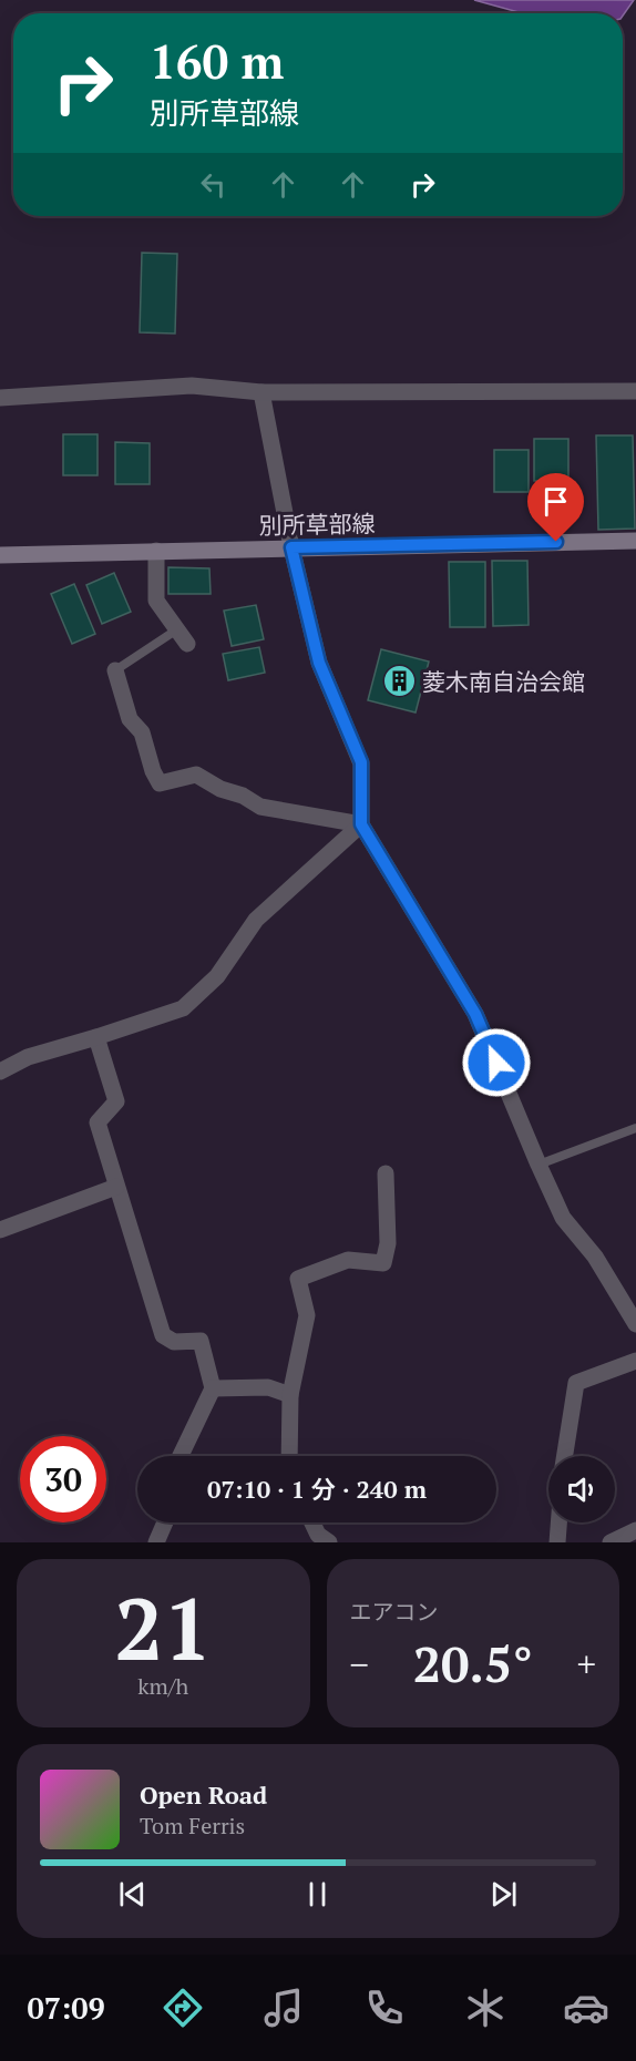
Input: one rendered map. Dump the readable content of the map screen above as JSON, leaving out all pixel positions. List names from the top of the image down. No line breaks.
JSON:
{"streets":{"main road":["別所草部線"]},"places":{"building":["菱木南自治会館"]},"page":{"turn":["160 m","別所草部線"],"limit":"30","trip":"07:10 · 1 分 · 240 m","tile":[["21","km/h"],"エアコン"],"heat":["−","20.5°","+"],"song":["Open Road","Tom Ferris"],"tabs":"07:09"}}
